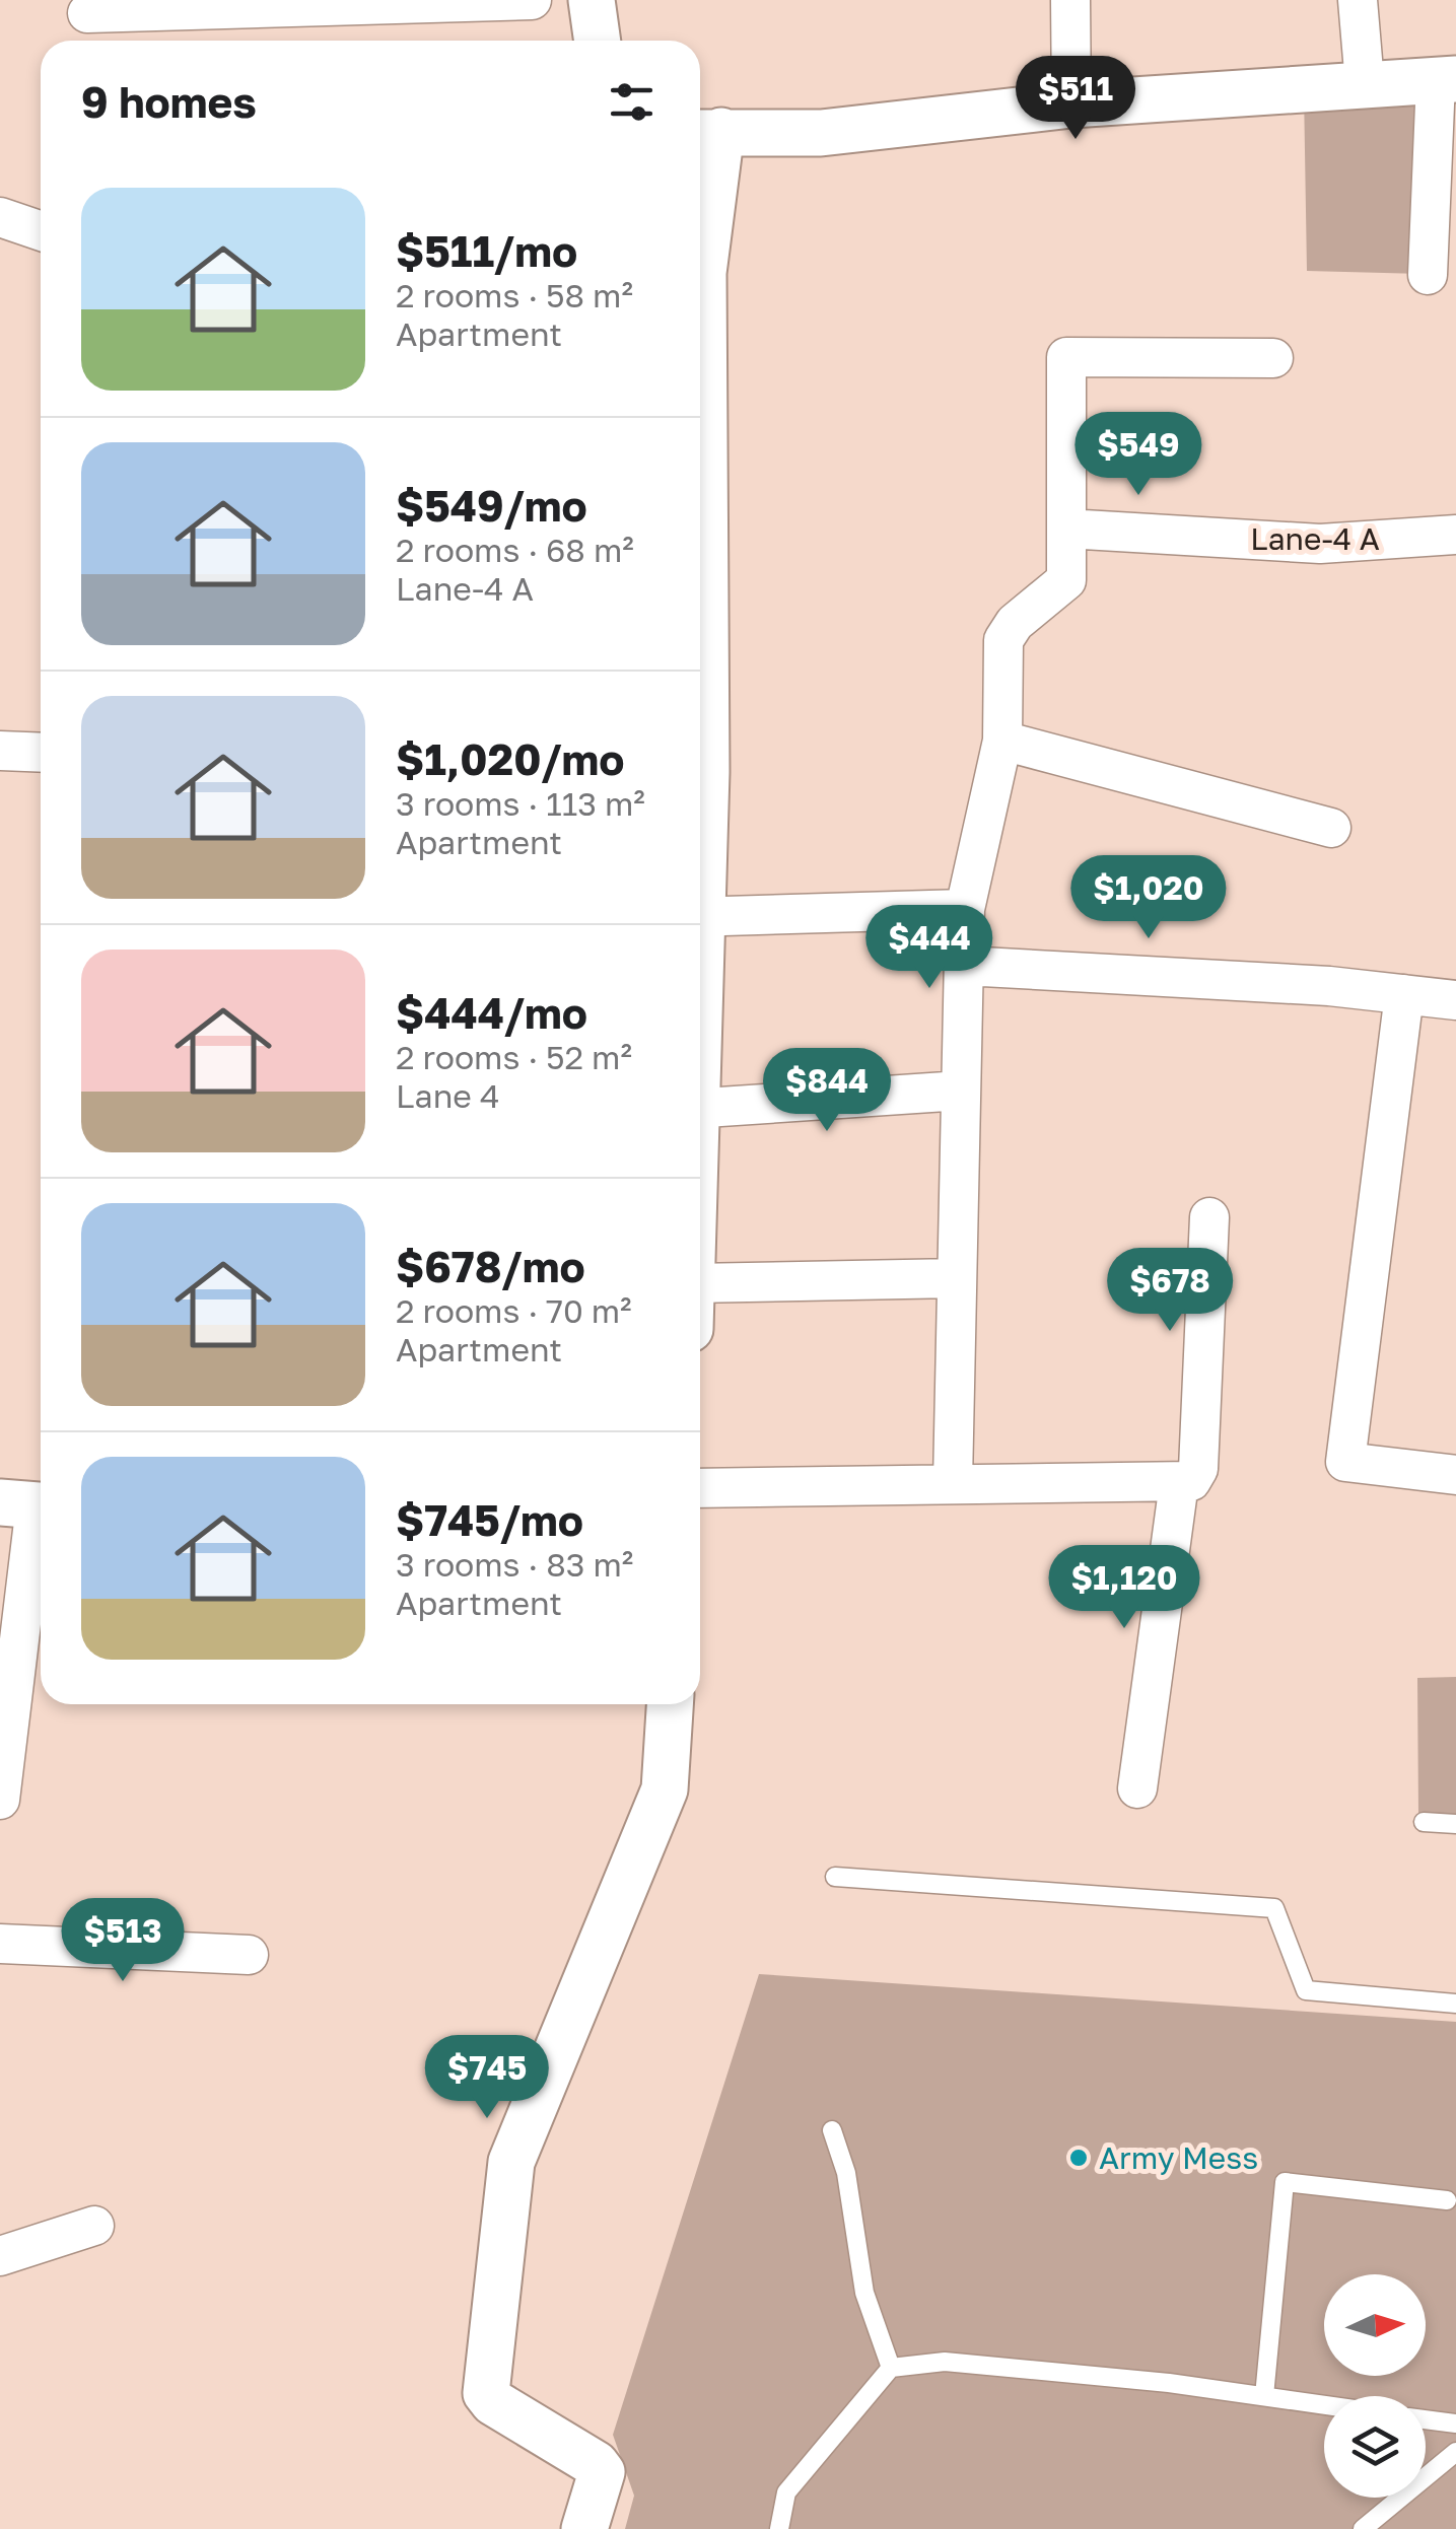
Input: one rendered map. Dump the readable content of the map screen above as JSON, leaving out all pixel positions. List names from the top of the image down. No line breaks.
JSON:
{"streets":{"street":["Lane-4 A"]},"places":["Army Mess"],"north":"right","page":{"heading":"9 homes","price":["$511","$549","$1,020","$444","$844","$678","$1,120","$513","$745"],"list":[{"name":"$511/mo","note":"2 rooms · 58 m² · Apartment"},{"name":"$549/mo","note":"2 rooms · 68 m² · Lane-4 A"},{"name":"$1,020/mo","note":"3 rooms · 113 m² · Apartment"},{"name":"$444/mo","note":"2 rooms · 52 m² · Lane 4"},{"name":"$678/mo","note":"2 rooms · 70 m² · Apartment"},{"name":"$745/mo","note":"3 rooms · 83 m² · Apartment"}]}}
